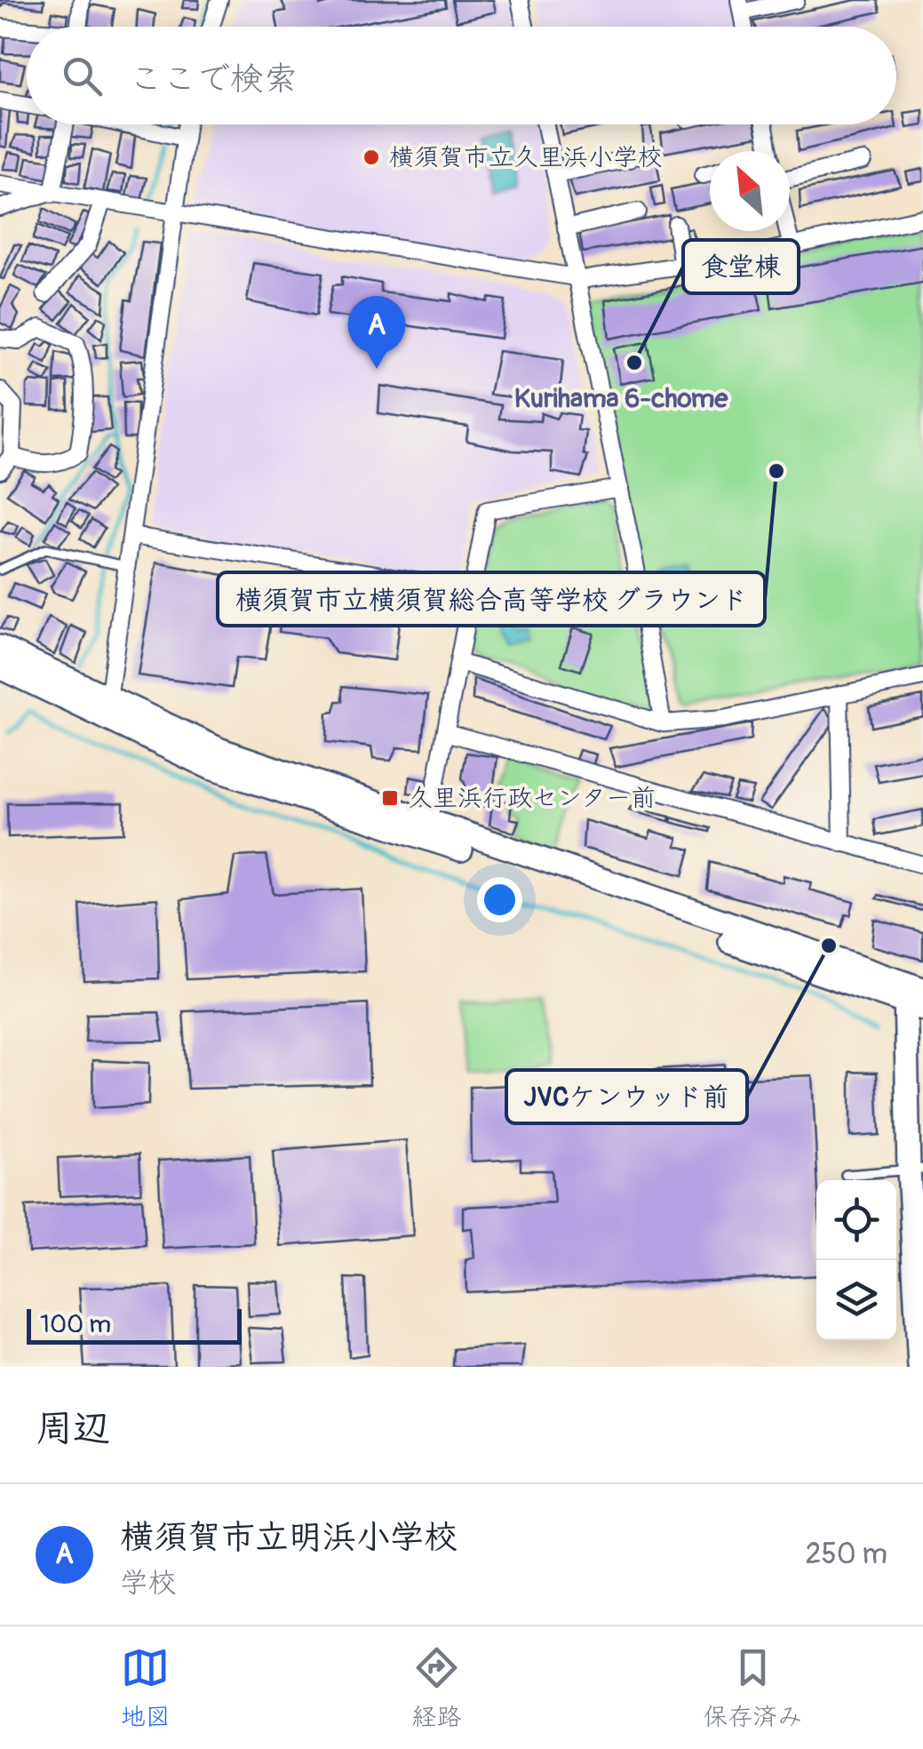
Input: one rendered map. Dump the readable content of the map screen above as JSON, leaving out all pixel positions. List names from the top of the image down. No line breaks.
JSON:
{"districts":["Kurihama 6-chome"],"places":{"other":["横須賀市立久里浜小学校","食堂棟","横須賀市立横須賀総合高等学校 グラウンド","JVCケンウッド前"],"transit":["久里浜行政センター前"]},"scale_bar":"100 m","north":"top left","page":{"search":"ここで検索","pins":"A","scale":"100 m","heading":"周辺","list":[{"mark":"A","name":"横須賀市立明浜小学校","note":"学校","value":"250 m"}],"nav":["地図","経路","保存済み"]}}
